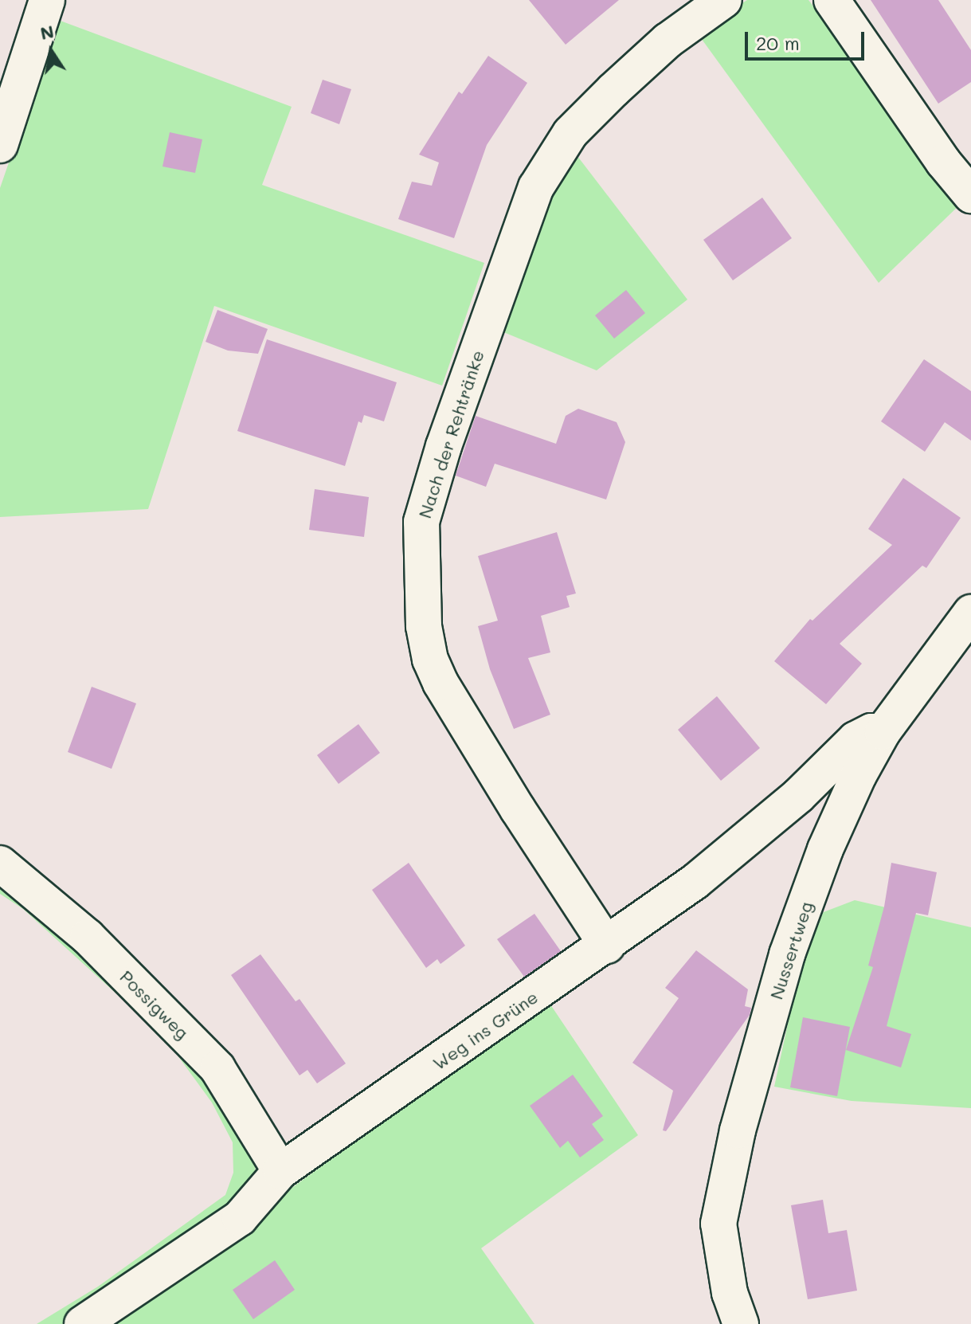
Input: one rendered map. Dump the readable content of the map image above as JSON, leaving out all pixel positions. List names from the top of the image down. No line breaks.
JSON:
{"streets":{"street":["Nach der Rehtränke","Nussertweg","Possigweg","Weg ins Grüne"]},"crossings":[["Nach der Rehtränke","Weg ins Grüne"],["Nussertweg","Weg ins Grüne"],["Possigweg","Weg ins Grüne"]],"scale_bar":"20 m","north":"top"}
